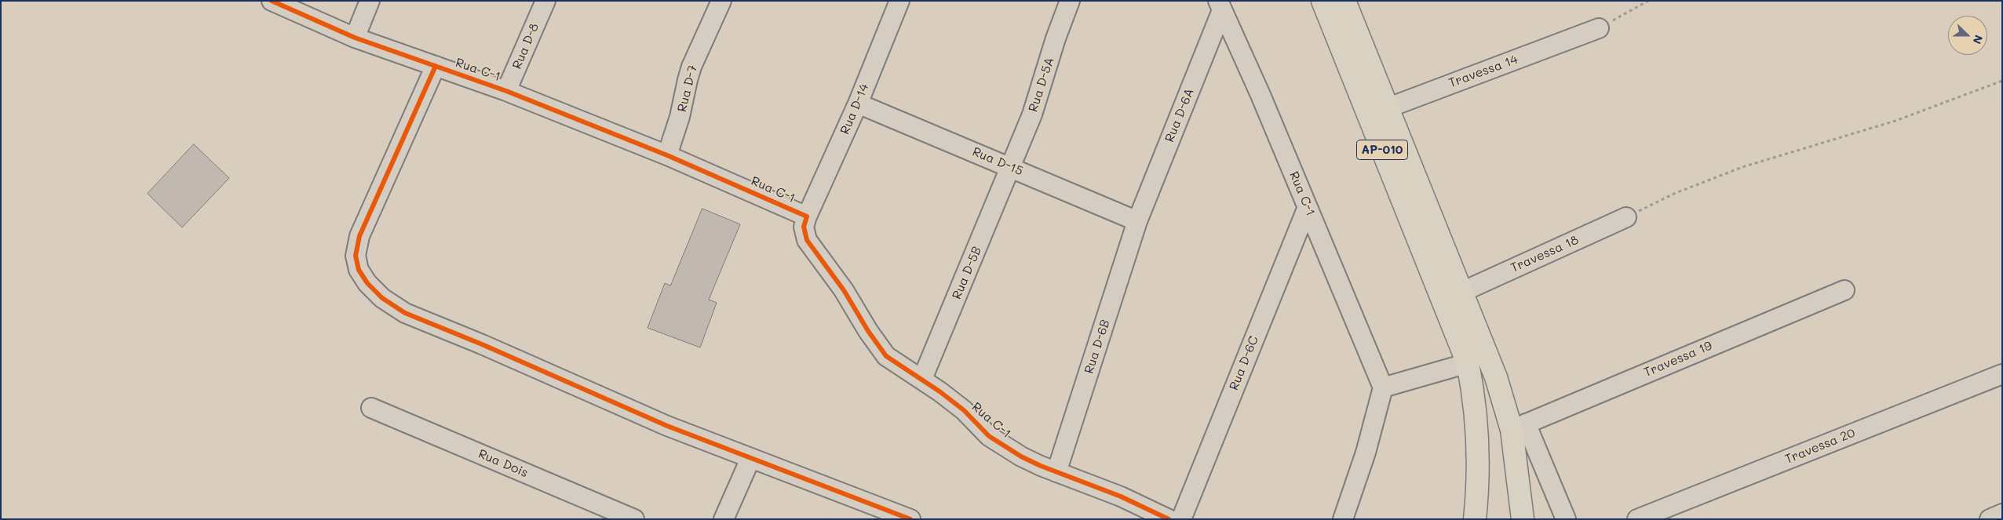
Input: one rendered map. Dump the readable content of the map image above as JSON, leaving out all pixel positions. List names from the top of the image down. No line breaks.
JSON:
{"streets":{"main road":["AP-010"],"street":["Rua D-8","Rua C-1","Travessa 14","Rua D-5A","Rua D-7","Rua D-14","Rua D-6A","Rua D-15","Travessa 18","Rua D-5B","Rua D-6B","Travessa 19","Rua D-6C","Travessa 20","Rua Dois"]},"crossings":[["Rua D-8","Rua C-1"],["Rua C-1","Rua D-7"],["Rua C-1","Rua D-14"],["Rua C-1","Rua D-6A"],["Rua C-1","Rua D-5B"],["Rua C-1","Rua D-6B"],["Rua C-1","Rua D-6C"],["Travessa 14","AP-010"],["Rua D-5A","Rua D-15"],["Rua D-5A","Rua D-5B"],["Rua D-14","Rua D-15"],["Rua D-6A","Rua D-15"],["Rua D-6A","Rua D-6B"],["AP-010","Travessa 18"],["AP-010","Travessa 19"],["Rua D-15","Rua D-5B"],["Rua D-15","Rua D-6B"]],"north":"right"}
